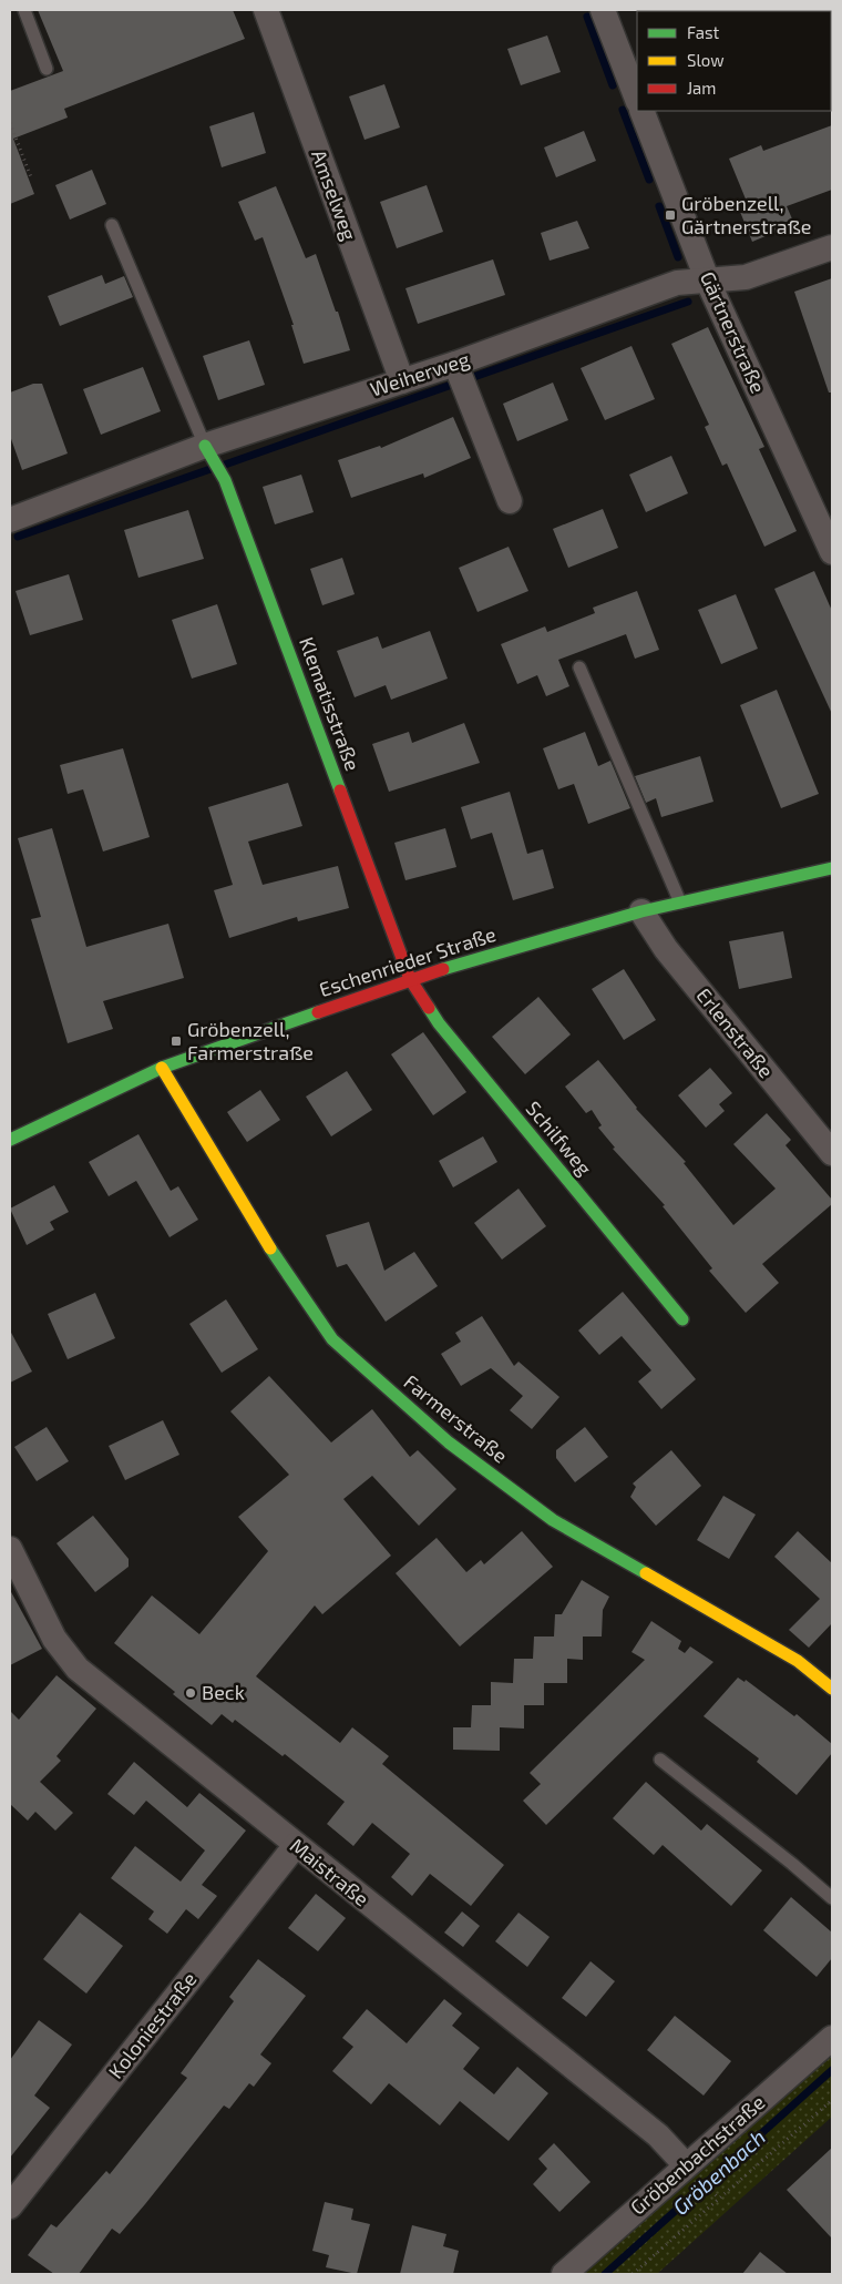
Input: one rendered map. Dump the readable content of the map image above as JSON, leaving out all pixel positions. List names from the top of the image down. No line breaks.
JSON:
{"streets":{"street":["Amselweg","Gärtnerstraße","Weiherweg","Klematisstraße","Eschenrieder Straße","Erlenstraße","Schilfweg","Farmerstraße","Maistraße","Koloniestraße","Gröbenbachstraße"]},"crossings":[["Amselweg","Weiherweg"],["Gärtnerstraße","Weiherweg"],["Weiherweg","Klematisstraße"],["Klematisstraße","Eschenrieder Straße"],["Klematisstraße","Schilfweg"],["Eschenrieder Straße","Erlenstraße"],["Eschenrieder Straße","Schilfweg"],["Eschenrieder Straße","Farmerstraße"],["Maistraße","Koloniestraße"],["Maistraße","Gröbenbachstraße"]],"water":["Gröbenbach"],"places":{"transit":["Gröbenzell, Gärtnerstraße","Gröbenzell, Farmerstraße"],"other":["Beck"]},"legend":["Fast","Slow","Jam"]}
